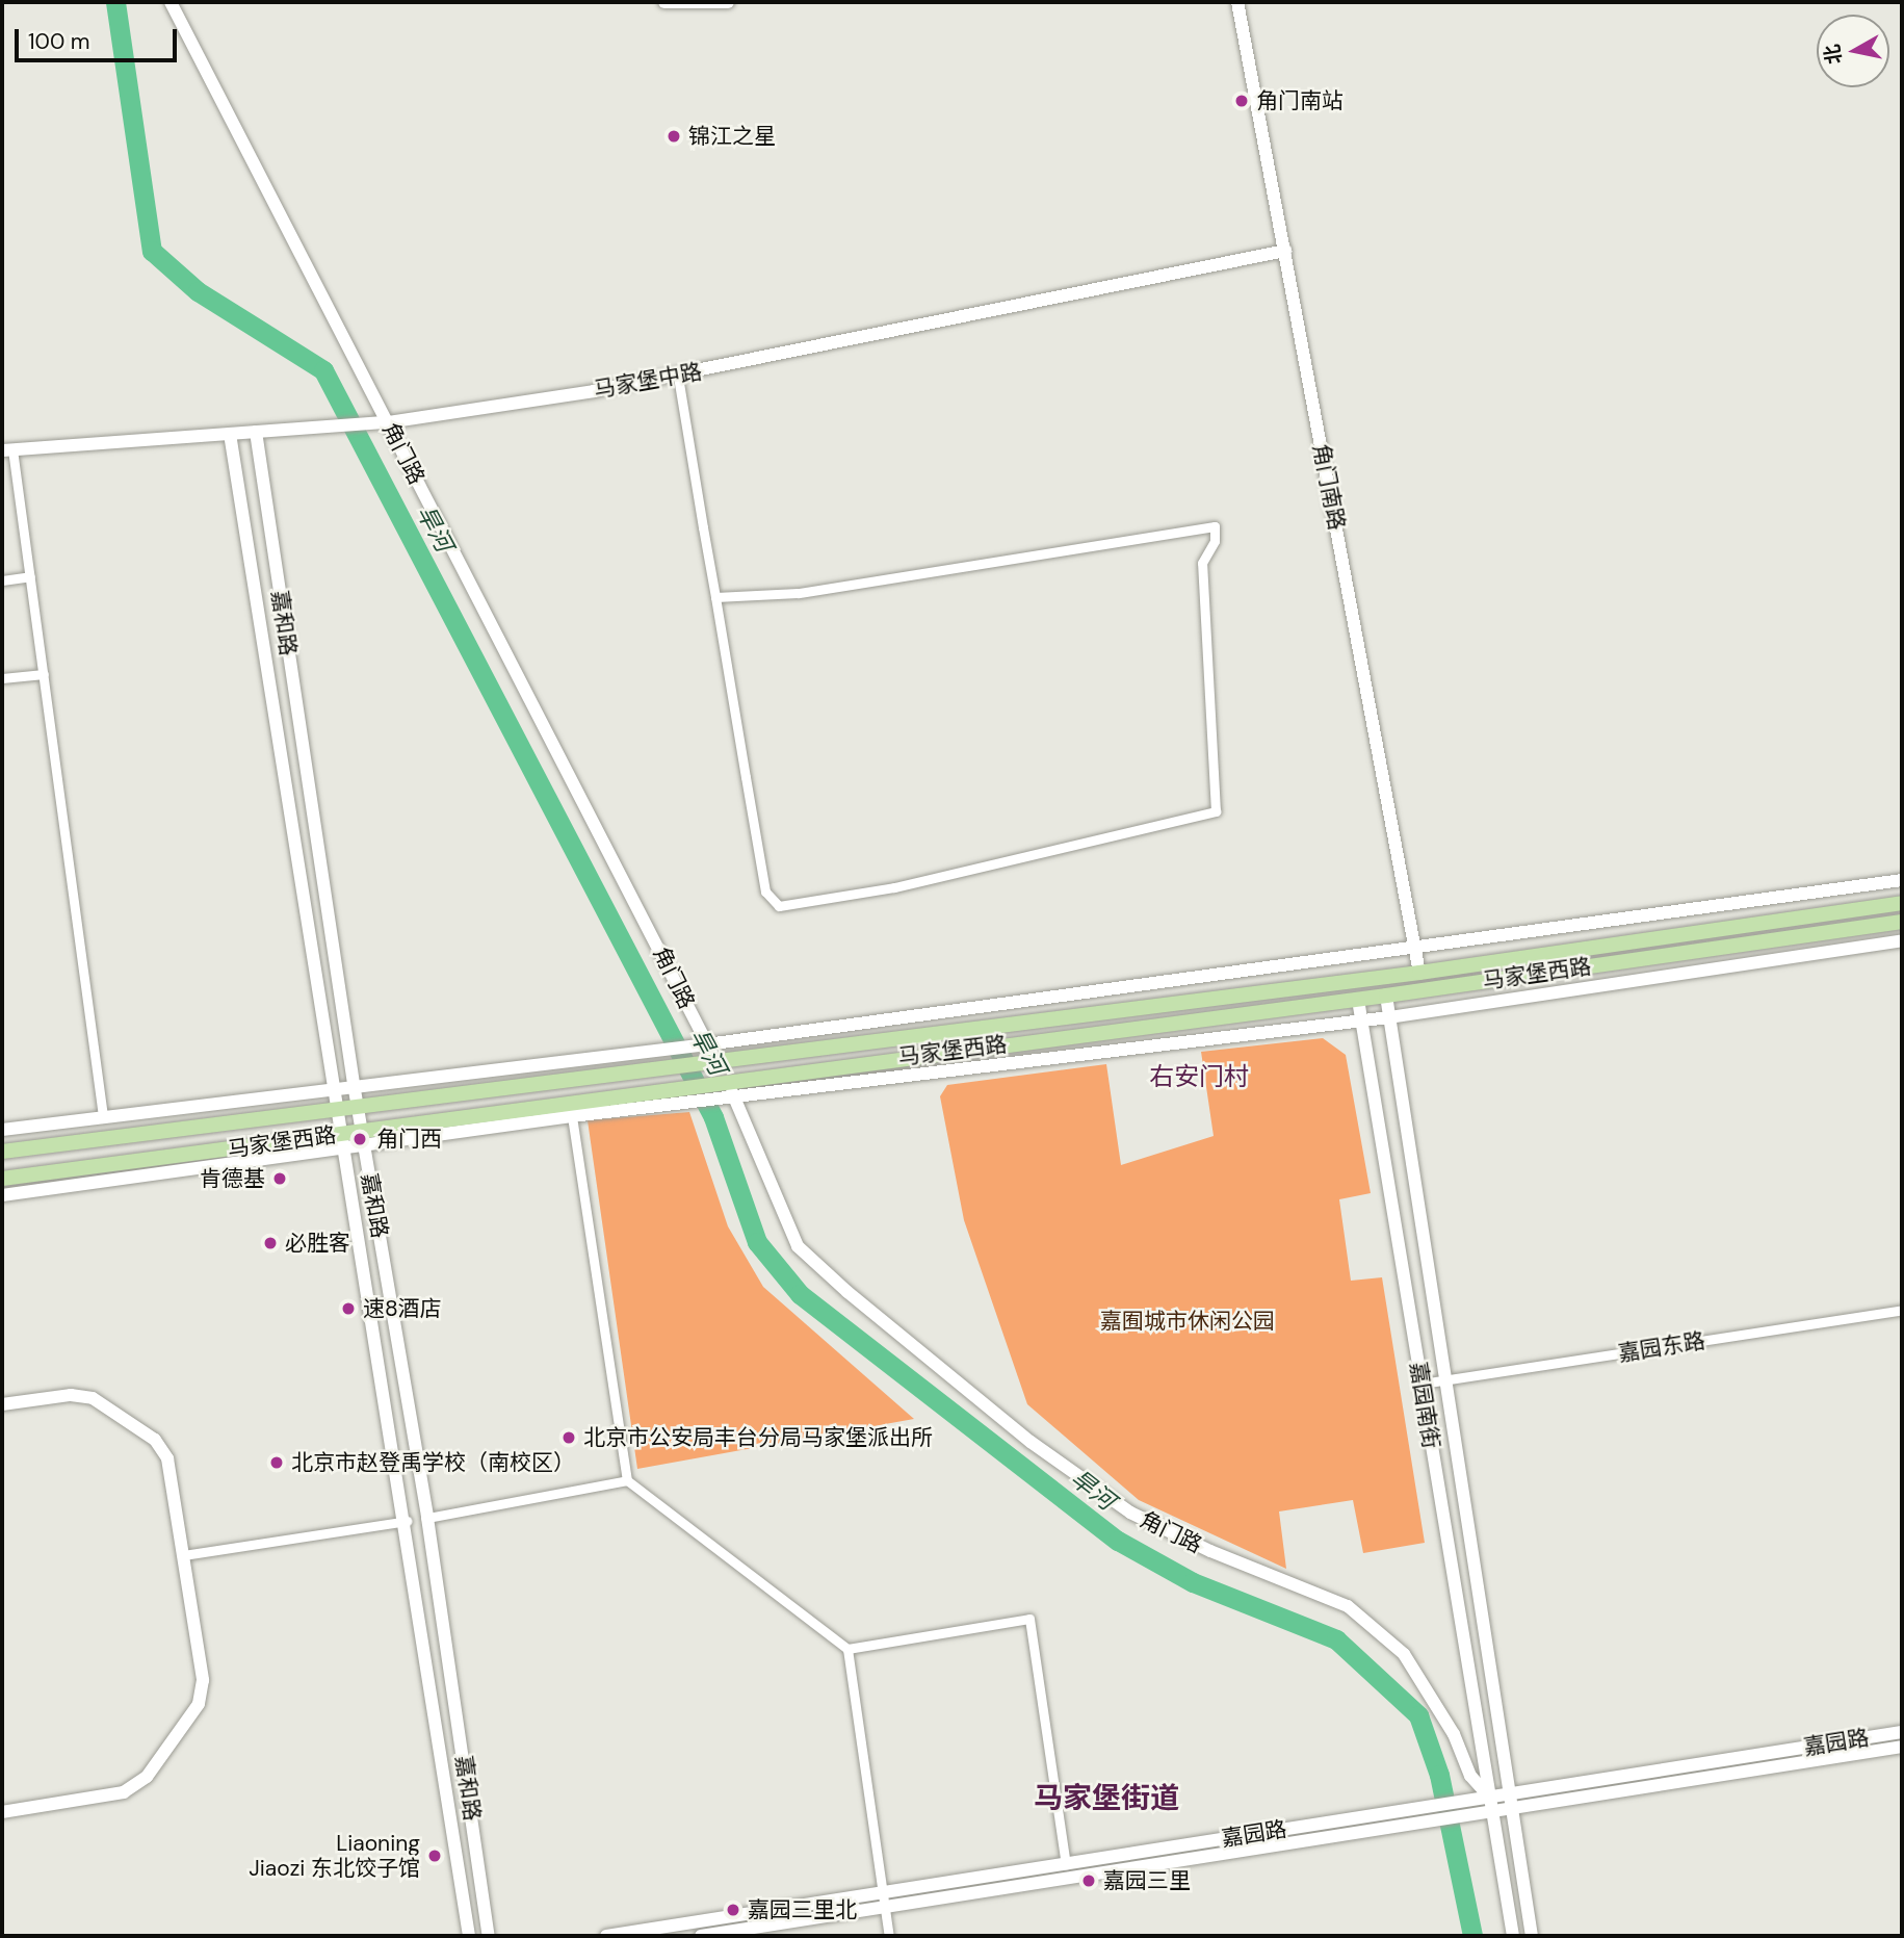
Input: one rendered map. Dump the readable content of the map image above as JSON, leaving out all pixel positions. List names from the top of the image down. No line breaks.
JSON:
{"streets":{"main road":["马家堡西路"],"street":["马家堡中路","角门路","角门南路","嘉和路","嘉园东路","嘉园南街","嘉园路"]},"crossings":[["马家堡中路","角门路"],["马家堡中路","角门南路"],["马家堡中路","嘉和路"],["角门路","马家堡西路"],["角门路","嘉园南街"],["角门路","嘉园路"],["角门南路","马家堡西路"],["嘉和路","马家堡西路"],["马家堡西路","嘉园南街"],["嘉园东路","嘉园南街"],["嘉园南街","嘉园路"]],"districts":["右安门村","马家堡街道"],"water":["旱河"],"parks":["嘉囿城市休闲公园"],"places":["角门南站","锦江之星","角门西","肯德基","必胜客","速8酒店","北京市公安局丰台分局马家堡派出所","北京市赵登禹学校（南校区）","Liaoning Jiaozi 东北饺子馆","嘉园三里","嘉园三里北"],"scale_bar":"100 m","north":"left"}
